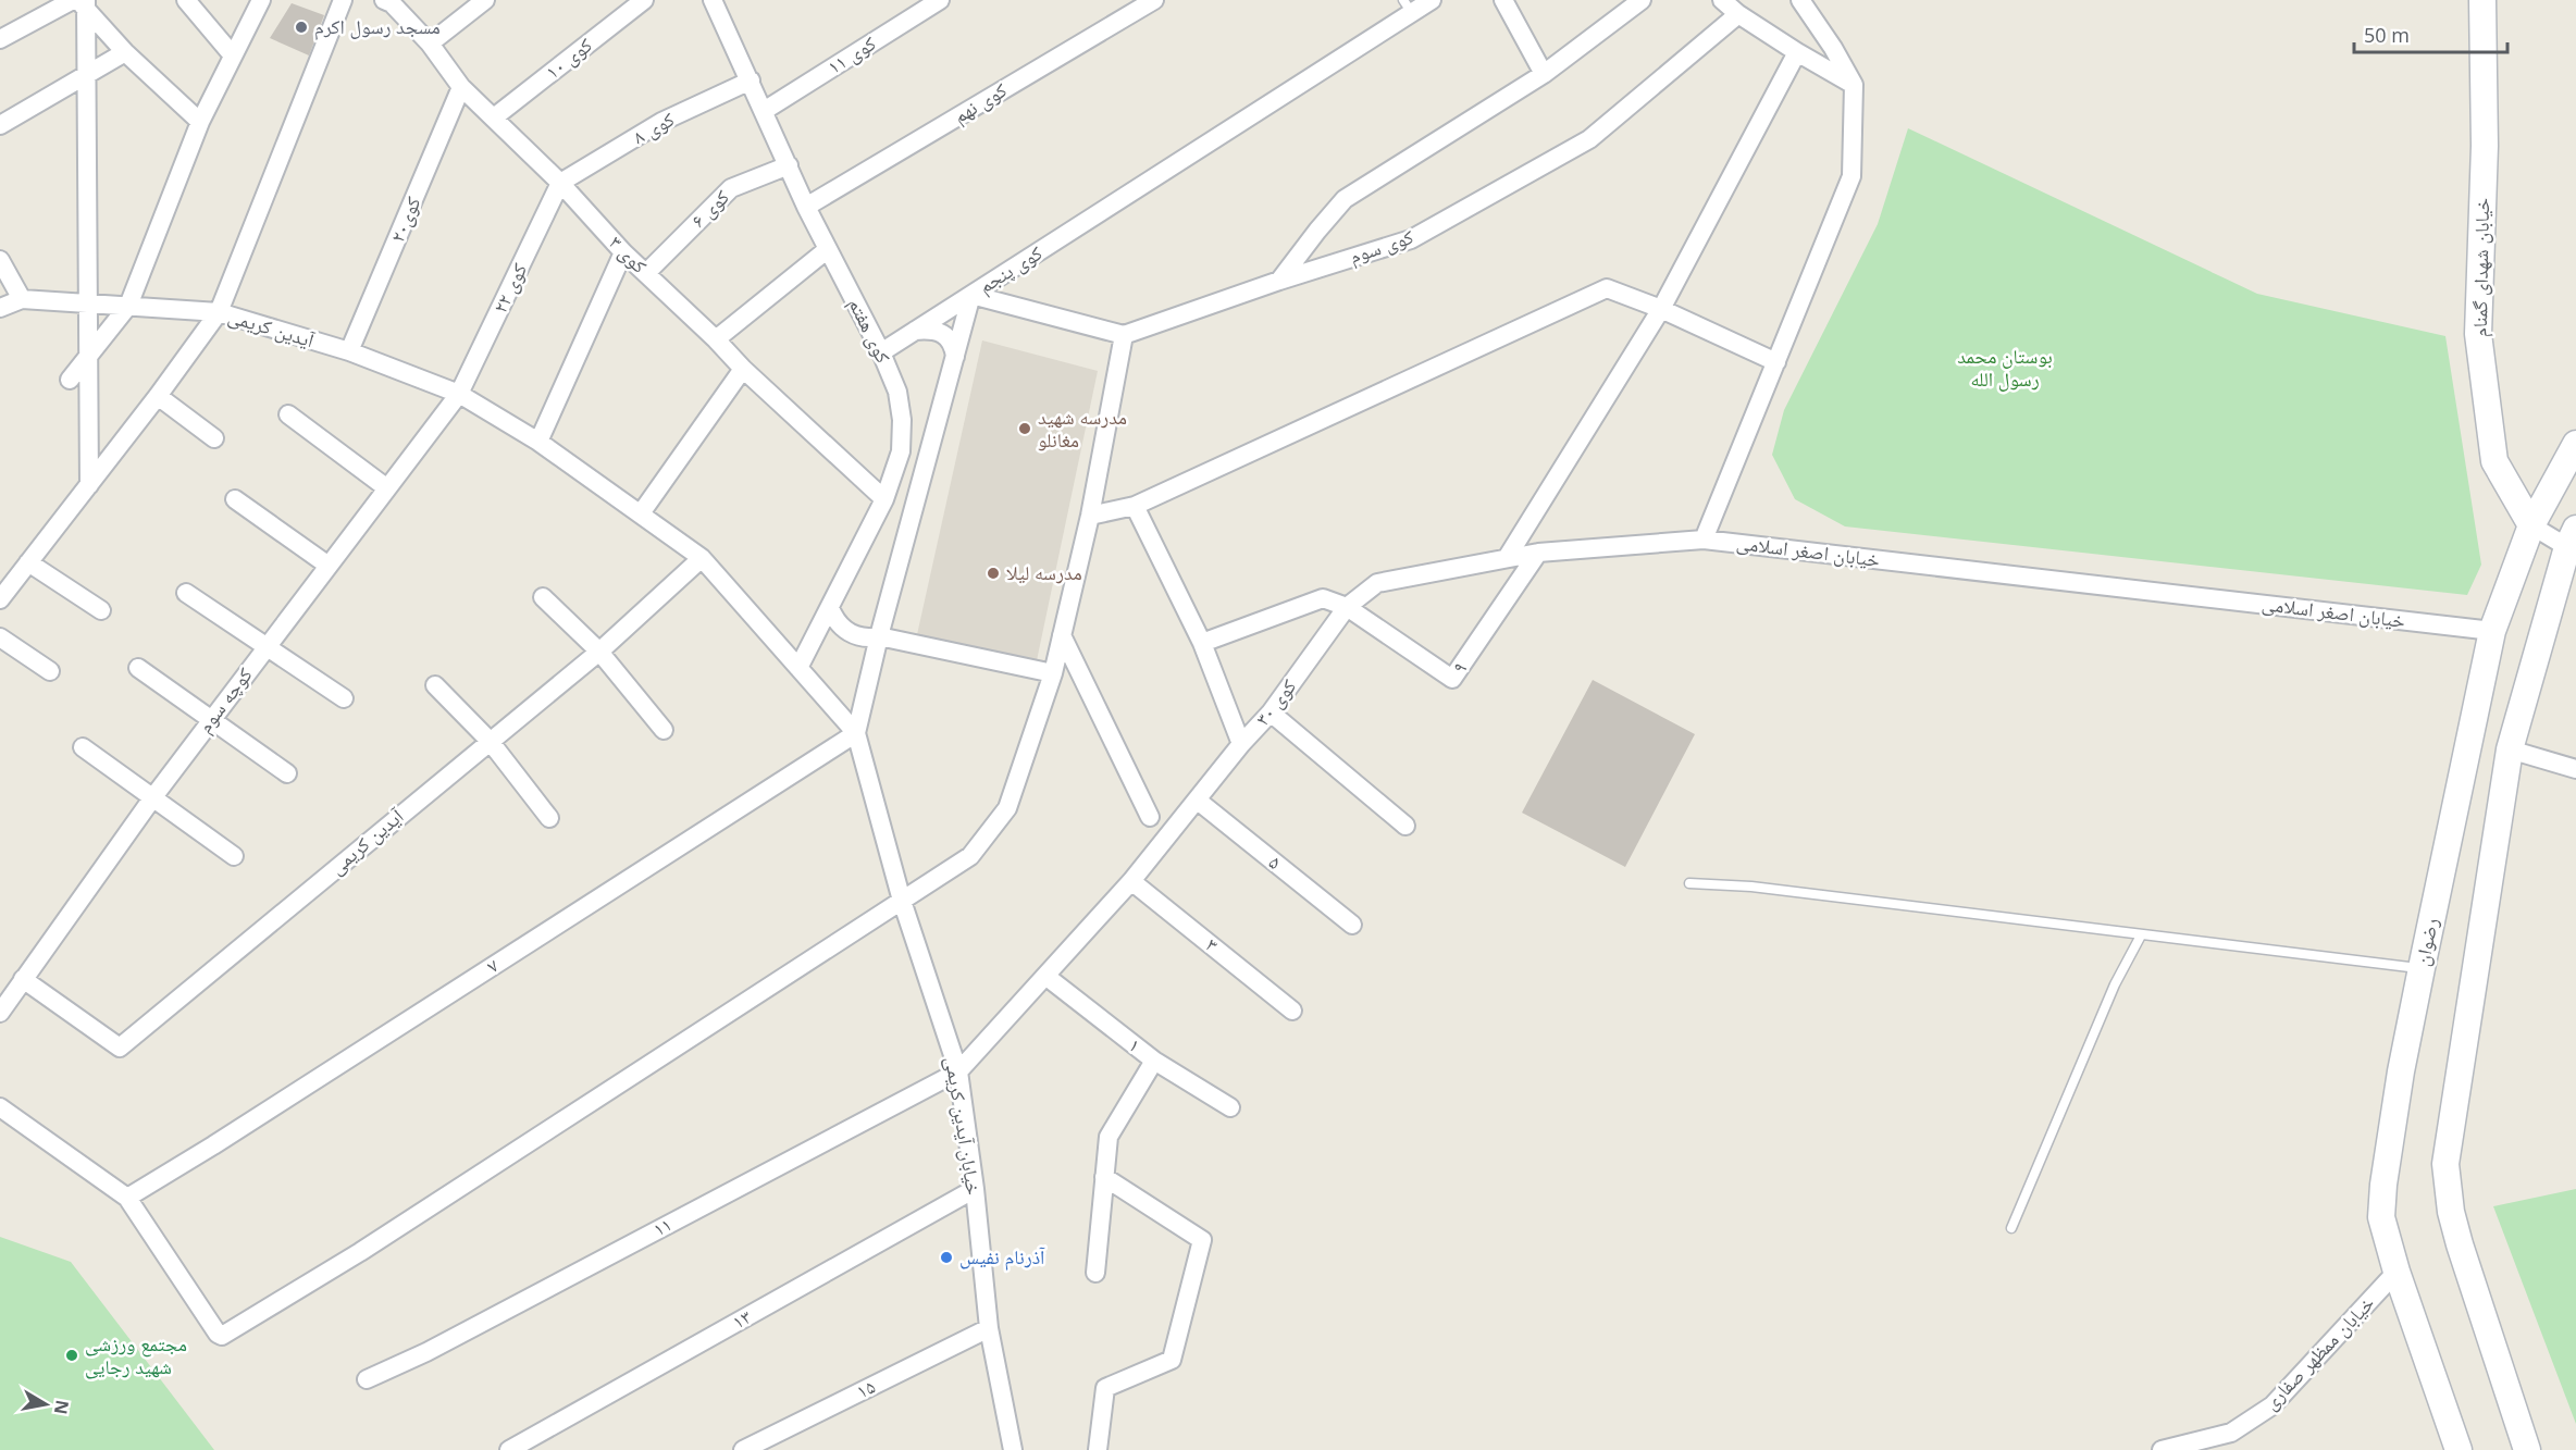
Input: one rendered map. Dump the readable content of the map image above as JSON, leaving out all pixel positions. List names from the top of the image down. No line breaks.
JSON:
{"streets":{"main road":["خیابان شهدای گمنام","رضوان"],"street":["کوی ۱۱","کوی ۱۰","کوی نهم","کوی ۸","کوی ۶","کوی۲۰","کوی سوم","کوی ۳","کوی پنجم","کوی ۲۲","آیدین کریمی","کوی هفتم","خیابان اصغر اسلامی","۹","کوچه سوم","کوی ۳۰","۵","۳","۷","۱","خیابان آیدین کریمی","۱۱","۱۳","خیابان ممظهر صفاری","۱۵"]},"crossings":[["کوی ۱۱","کوی هفتم"],["کوی ۱۰","کوی ۳"],["کوی نهم","کوی هفتم"],["کوی ۸","کوی ۳"],["کوی ۸","کوی ۲۲"],["کوی ۸","کوی هفتم"],["کوی ۶","کوی ۳"],["کوی ۶","کوی هفتم"],["کوی۲۰","کوی ۳"],["کوی۲۰","آیدین کریمی"],["کوی ۳","کوی ۲۲"],["کوی ۳","کوی هفتم"],["خیابان شهدای گمنام","رضوان"],["کوی پنجم","آیدین کریمی"],["کوی پنجم","۷"],["کوی پنجم","خیابان آیدین کریمی"],["کوی ۲۲","آیدین کریمی"],["کوی ۲۲","کوچه سوم"],["آیدین کریمی","کوی هفتم"],["آیدین کریمی","کوچه سوم"],["آیدین کریمی","۷"],["آیدین کریمی","خیابان آیدین کریمی"],["خیابان اصغر اسلامی","کوی ۳۰"],["خیابان اصغر اسلامی","رضوان"],["۹","کوی ۳۰"],["کوی ۳۰","۵"],["کوی ۳۰","۳"],["کوی ۳۰","۱"],["کوی ۳۰","خیابان آیدین کریمی"],["کوی ۳۰","۱۱"],["رضوان","خیابان ممظهر صفاری"],["۷","خیابان آیدین کریمی"],["خیابان آیدین کریمی","۱۱"],["خیابان آیدین کریمی","۱۳"],["خیابان آیدین کریمی","۱۵"]],"parks":["بوستان محمد رسول الله"],"places":["مسجد رسول اکرم","مدرسه شهید مغانلو","مدرسه لیلا","آذرنام نفیس","مجتمع ورزشی شهید رجایی"],"scale_bar":"50 m","north":"right"}
